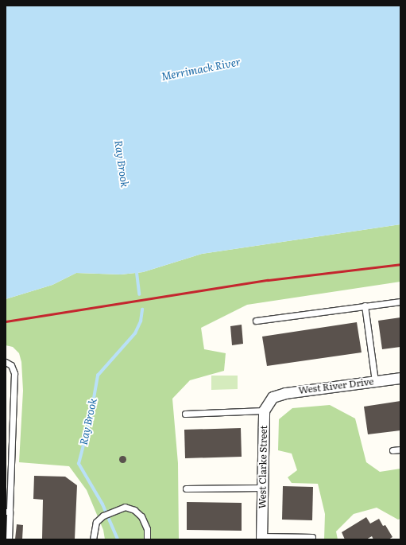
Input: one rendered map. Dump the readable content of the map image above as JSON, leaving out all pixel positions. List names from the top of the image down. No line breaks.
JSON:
{"streets":{"street":["West River Drive","West Clarke Street"]},"crossings":[["West River Drive","West Clarke Street"]],"water":["Merrimack River","Ray Brook"]}
